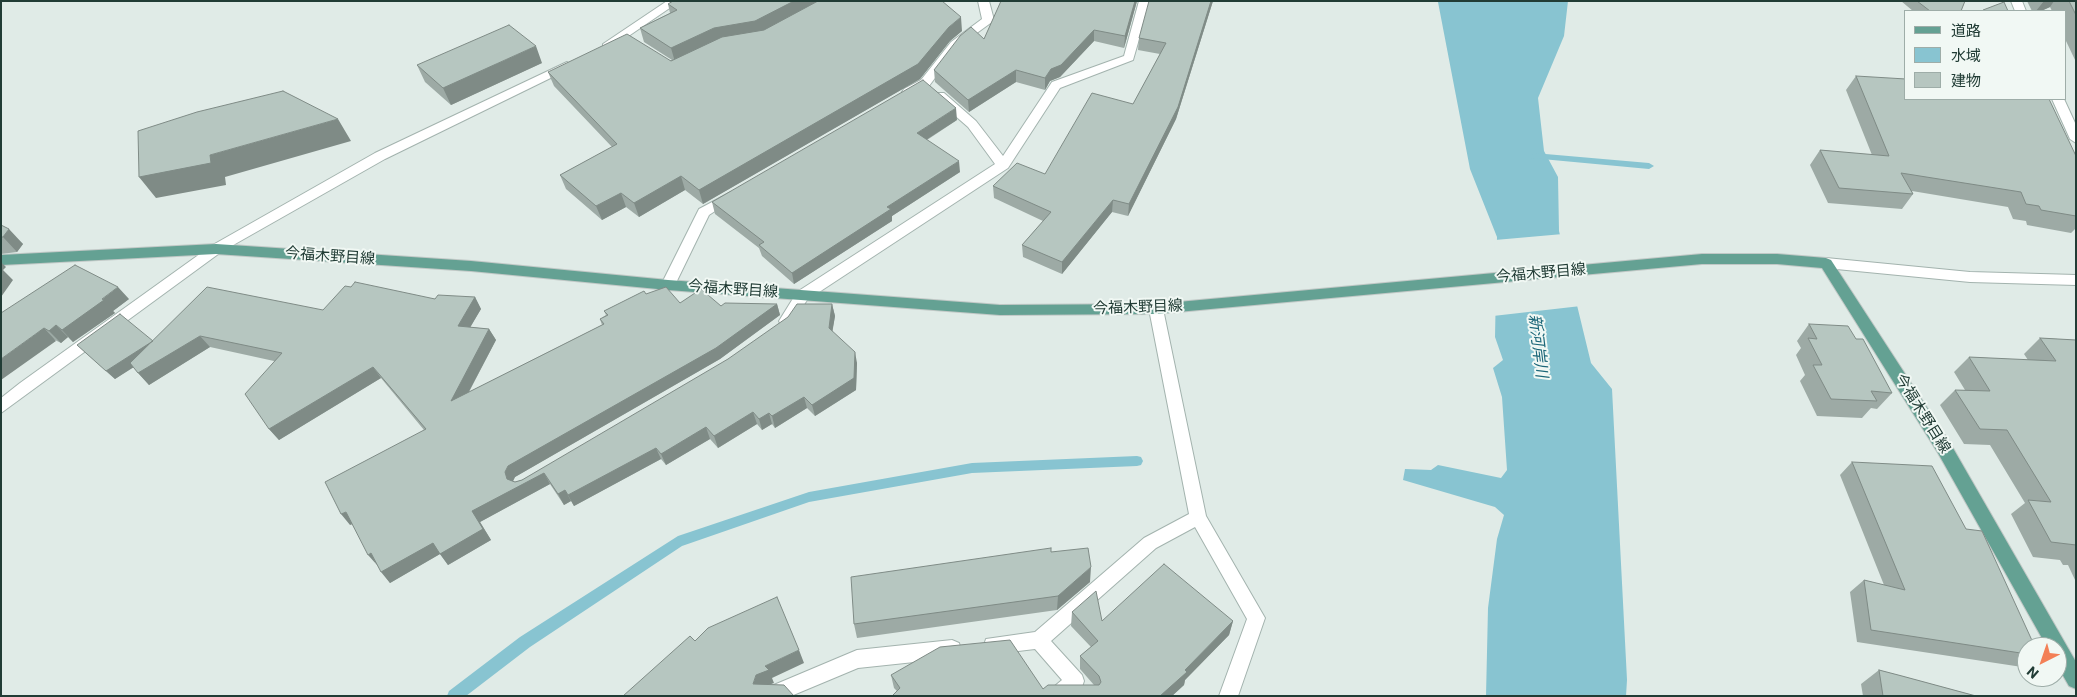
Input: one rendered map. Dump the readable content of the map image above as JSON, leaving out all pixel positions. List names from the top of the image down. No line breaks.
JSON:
{"streets":{"main road":["今福木野目線"]},"water":["新河岸川"],"legend":["道路","水域","建物"],"north":"bottom left"}
